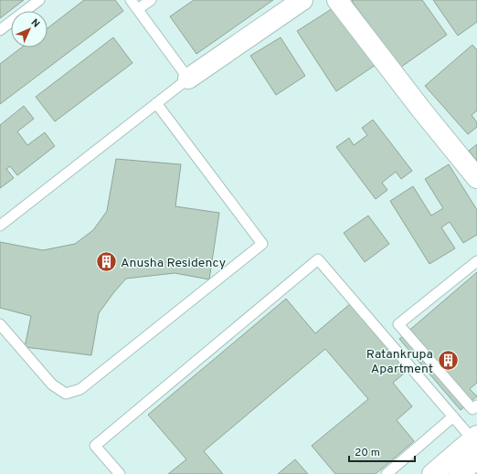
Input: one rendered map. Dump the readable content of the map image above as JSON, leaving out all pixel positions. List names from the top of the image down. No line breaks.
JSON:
{"places":{"building":["Anusha Residency","Ratankrupa Apartment"]},"scale_bar":"20 m","north":"top right"}
